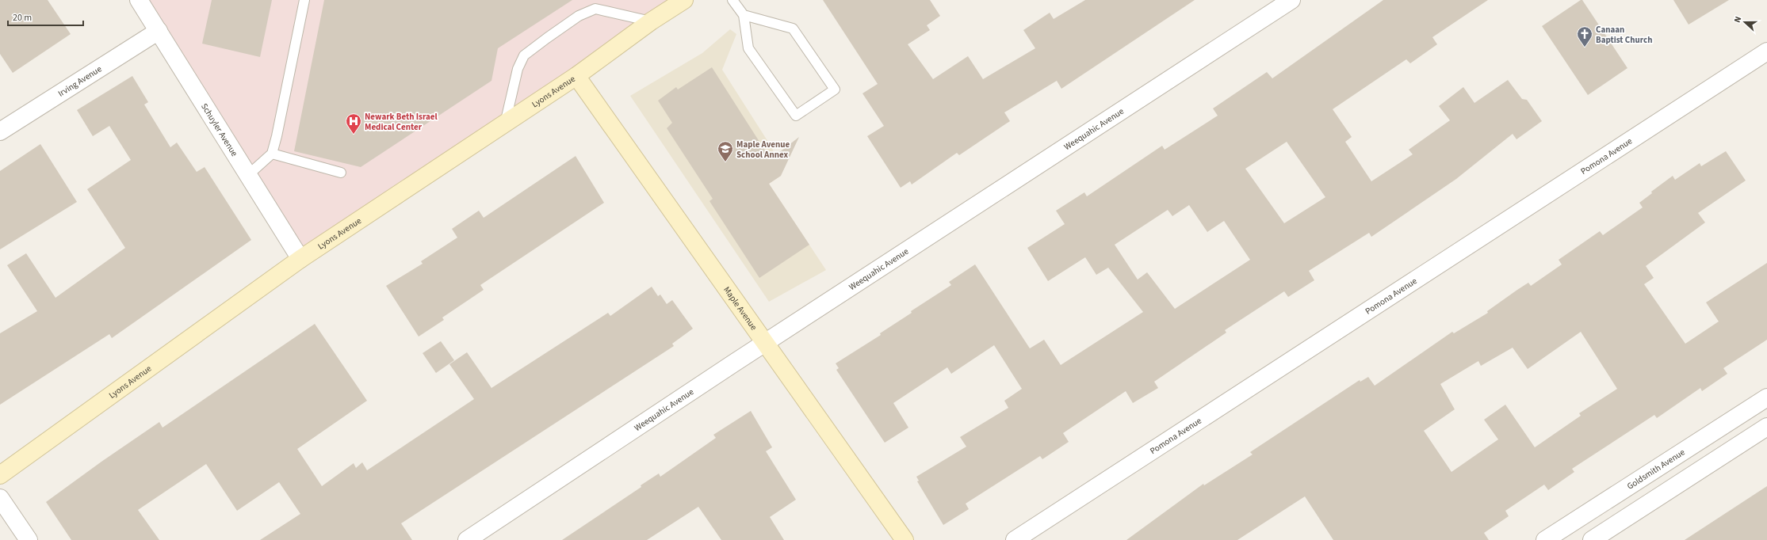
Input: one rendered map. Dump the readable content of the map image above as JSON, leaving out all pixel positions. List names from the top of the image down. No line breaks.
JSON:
{"streets":{"main road":["Lyons Avenue","Maple Avenue"],"street":["Irving Avenue","Schuyler Avenue","Weequahic Avenue","Pomona Avenue","Goldsmith Avenue"]},"crossings":[["Irving Avenue","Schuyler Avenue"],["Lyons Avenue","Schuyler Avenue"],["Lyons Avenue","Maple Avenue"],["Weequahic Avenue","Maple Avenue"]],"places":{"church":["Canaan Baptist Church"],"hospital":["Newark Beth Israel Medical Center"],"school or university":["Maple Avenue School Annex"]},"scale_bar":"20 m","north":"left"}
